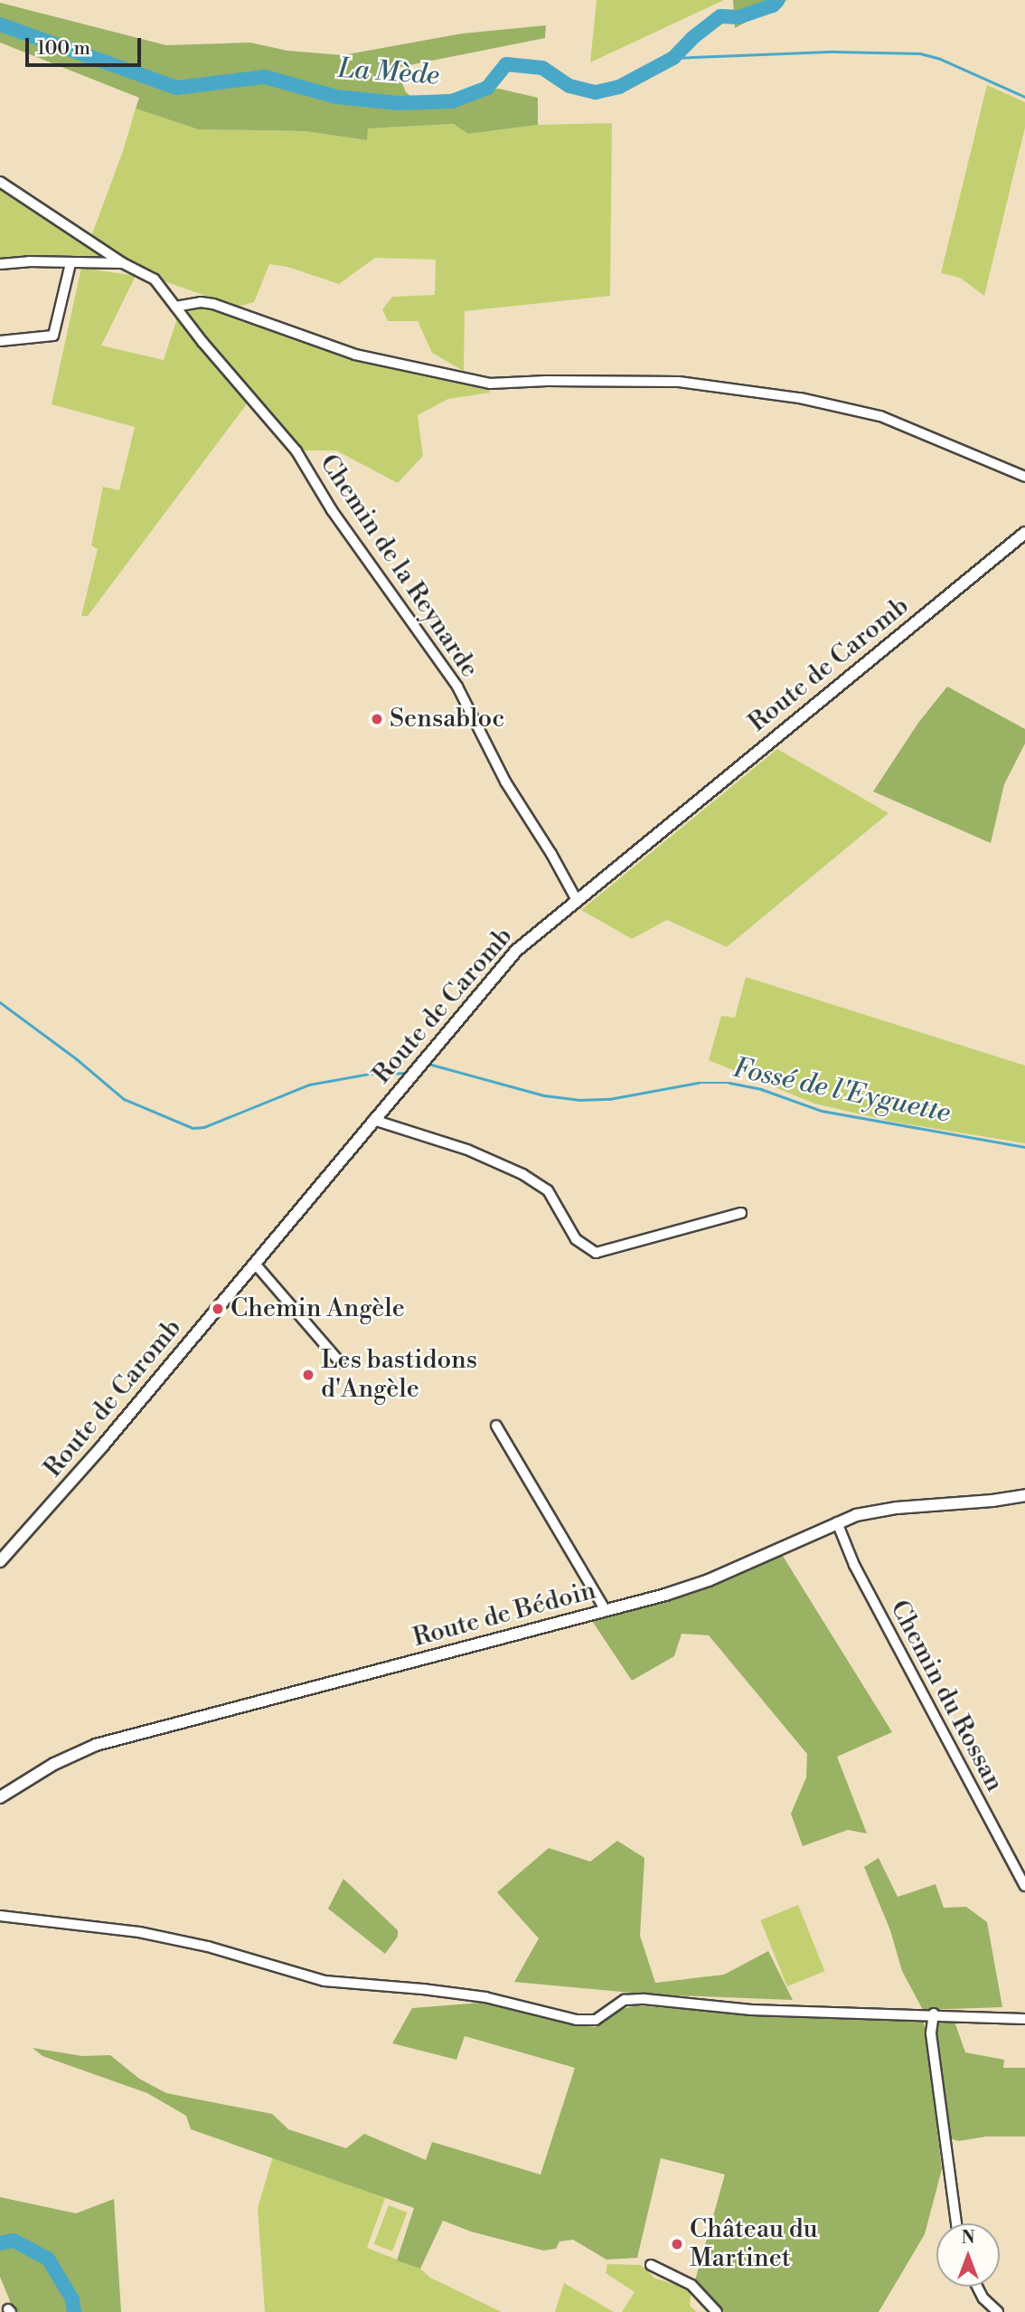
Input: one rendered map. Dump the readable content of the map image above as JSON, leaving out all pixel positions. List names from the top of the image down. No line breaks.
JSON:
{"streets":{"main road":["Route de Caromb","Route de Bédoin"],"street":["Chemin de la Reynarde","Chemin du Rossan"]},"crossings":[["Chemin de la Reynarde","Route de Caromb"],["Route de Bédoin","Chemin du Rossan"]],"water":["La Mède","Fossé de l'Eyguette"],"places":["Sensabloc","Chemin Angèle","Les bastidons d'Angèle","Château du Martinet"],"scale_bar":"100 m","north":"top"}
